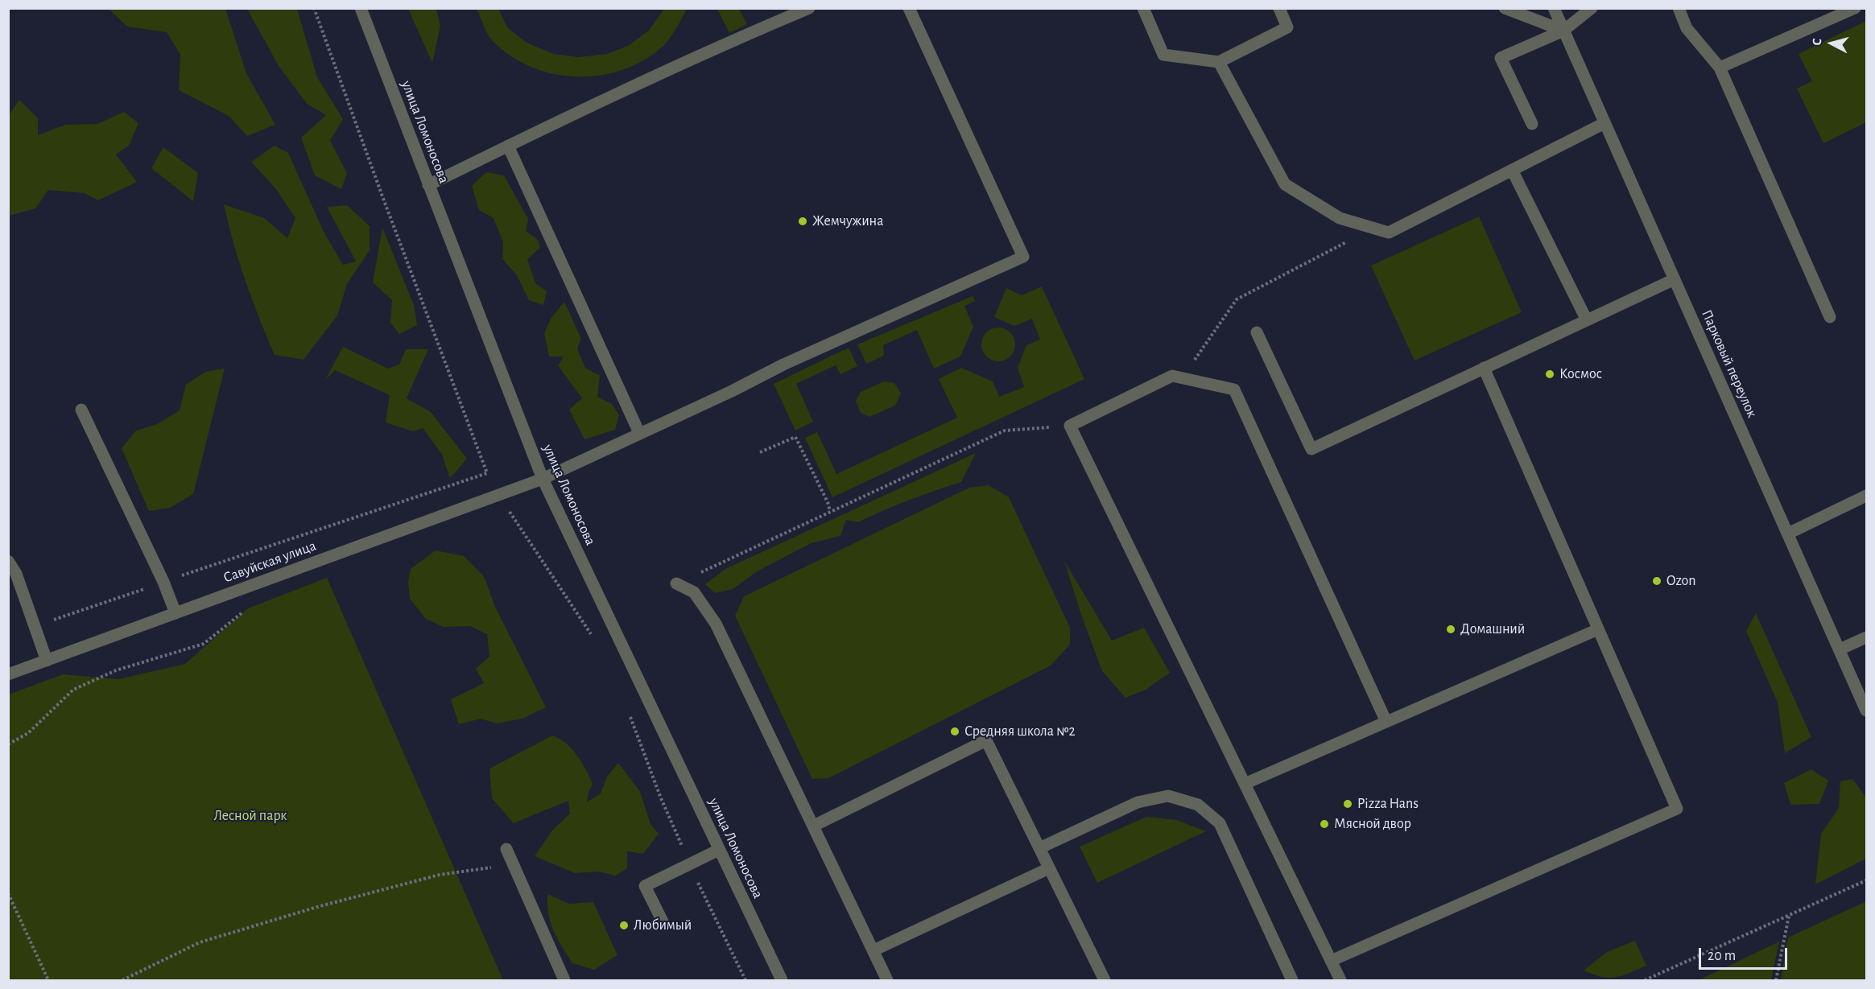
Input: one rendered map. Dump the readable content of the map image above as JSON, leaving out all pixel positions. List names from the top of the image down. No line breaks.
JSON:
{"streets":{"street":["улица Ломоносова","Парковый переулок","Савуйская улица"]},"crossings":[["улица Ломоносова","Савуйская улица"]],"parks":["Лесной парк"],"places":["Жемчужина","Космос","Ozon","Домашний","Средняя школа №2","Pizza Hans","Мясной двор","Любимый"],"scale_bar":"20 m","north":"left"}
